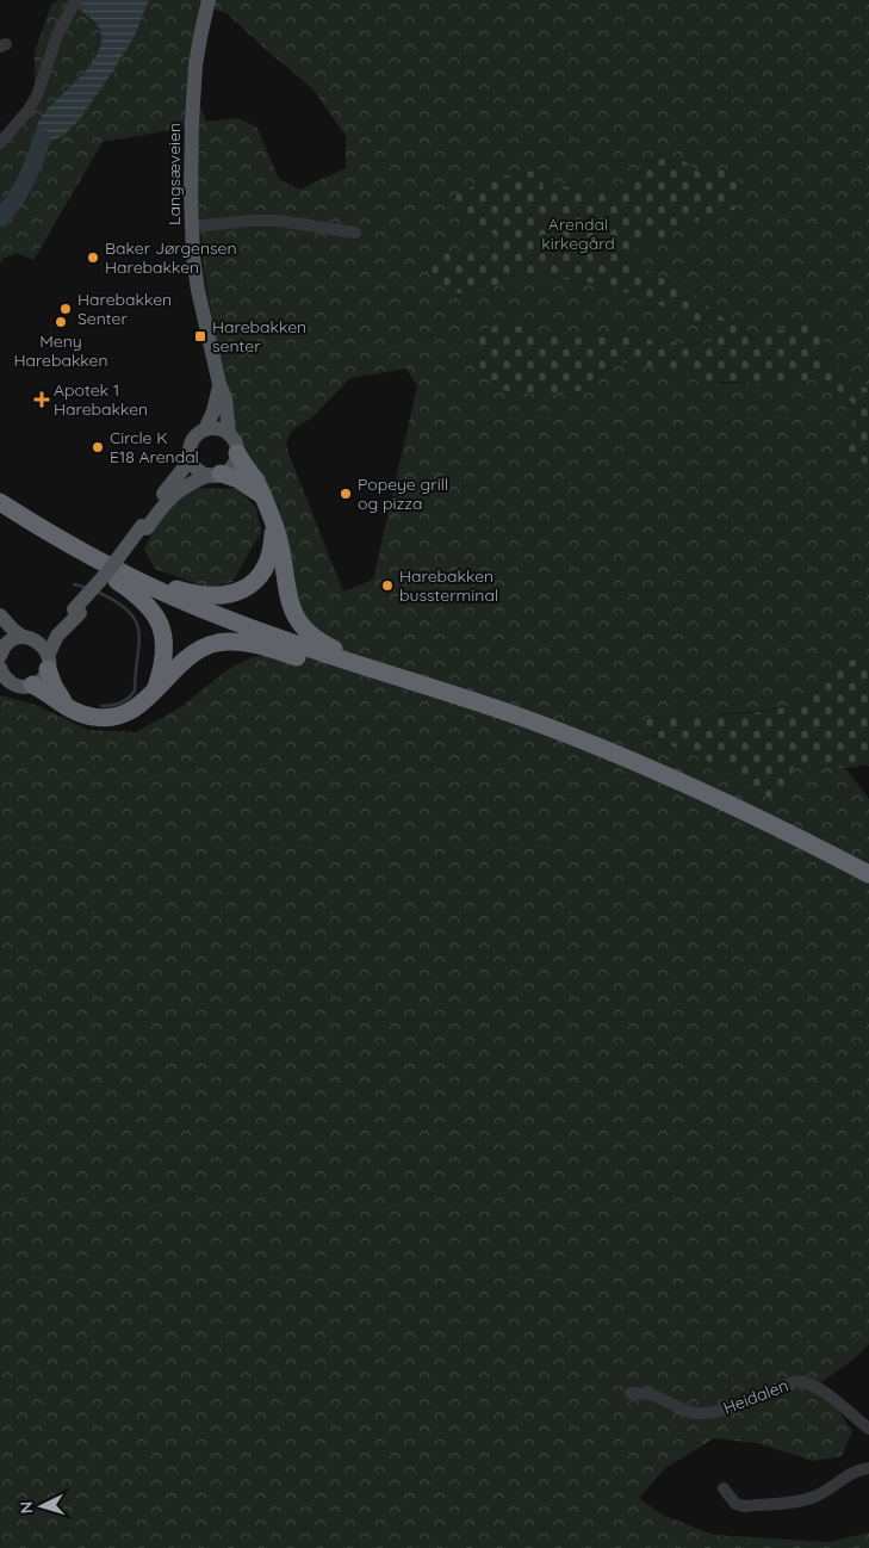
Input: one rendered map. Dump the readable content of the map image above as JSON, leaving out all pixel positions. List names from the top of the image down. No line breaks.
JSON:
{"streets":{"main road":["Langsæveien"],"street":["Heidalen"]},"parks":["Arendal kirkegård"],"places":{"other":["Baker Jørgensen Harebakken","Harebakken Senter","Meny Harebakken","Circle K E18 Arendal","Popeye grill og pizza","Harebakken bussterminal"],"transit":["Harebakken senter"],"health":["Apotek 1 Harebakken"]},"north":"left"}
